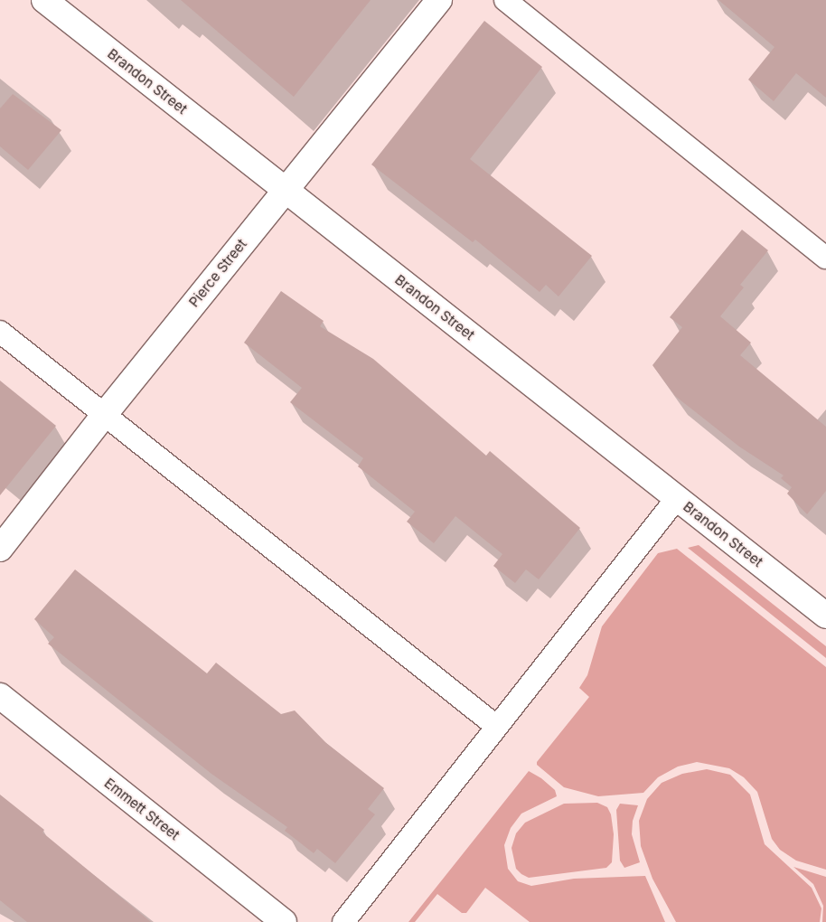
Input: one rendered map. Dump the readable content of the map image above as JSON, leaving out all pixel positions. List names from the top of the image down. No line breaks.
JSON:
{"streets":{"street":["Brandon Street","Pierce Street","Emmett Street"]},"crossings":[["Brandon Street","Pierce Street"]]}
